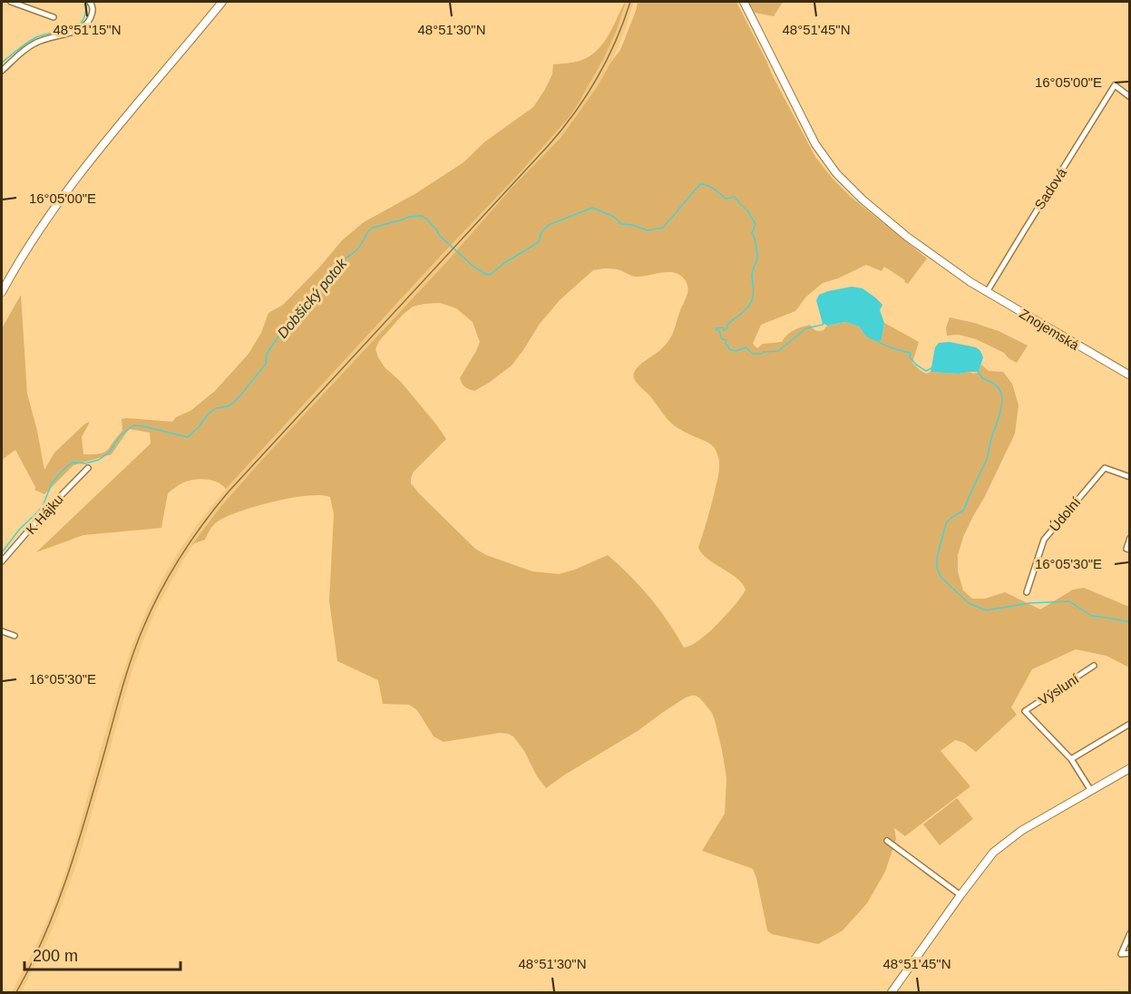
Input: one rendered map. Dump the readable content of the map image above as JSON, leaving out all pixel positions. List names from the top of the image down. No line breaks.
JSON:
{"streets":{"main road":["Znojemská"],"street":["Sadová","K Hájku","Údolní","Výsluní"]},"crossings":[["Sadová","Znojemská"]],"water":["Dobšický potok"],"scale_bar":"200 m","coordinates":["48°51'15\"N","48°51'30\"N","48°51'45\"N","16°05'00\"E","16°05'30\"E"]}
